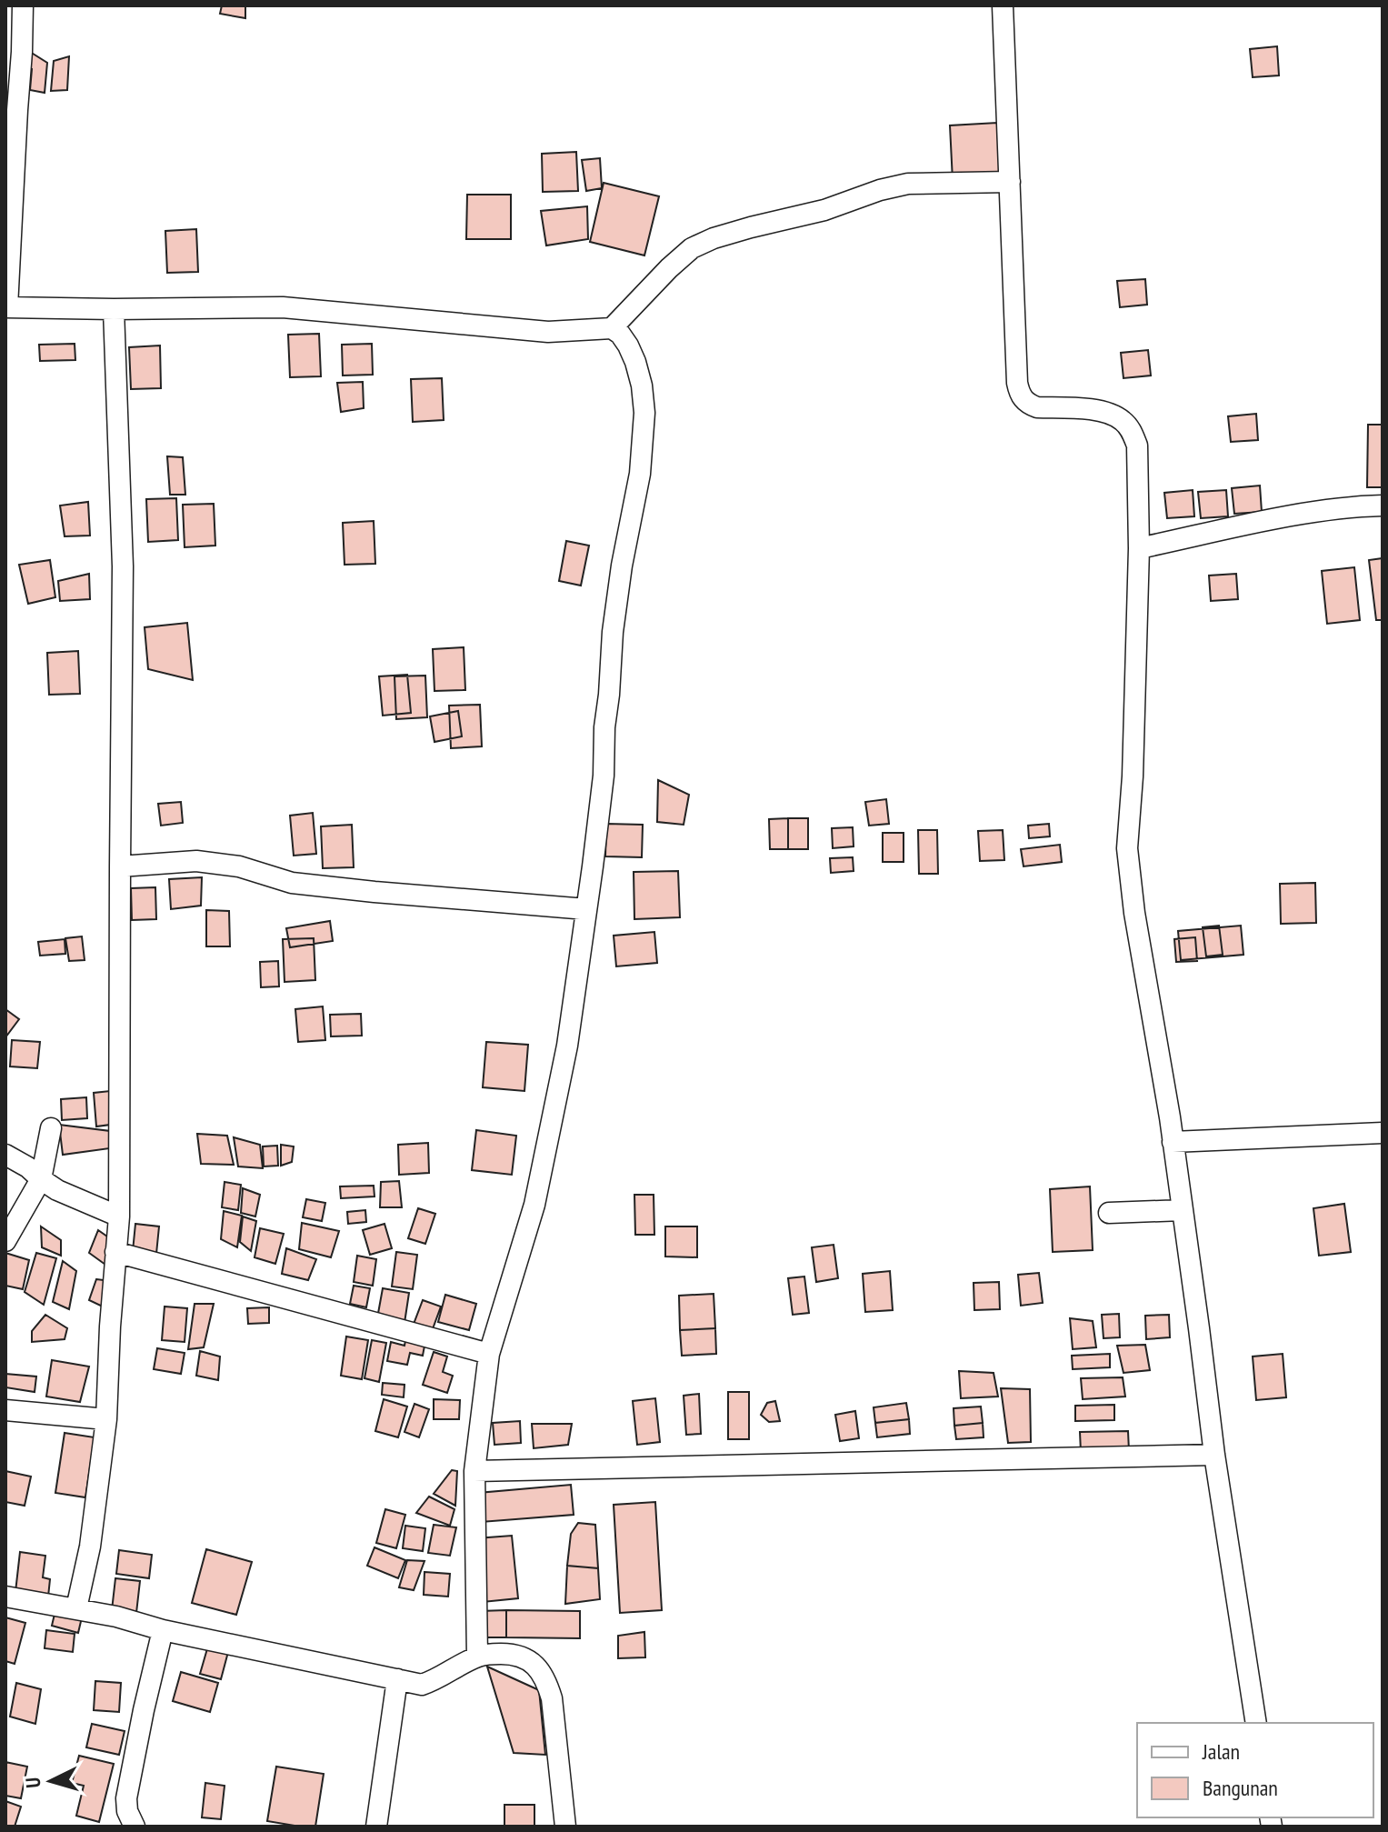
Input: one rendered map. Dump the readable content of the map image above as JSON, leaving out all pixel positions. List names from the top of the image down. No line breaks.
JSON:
{"legend":["Jalan","Bangunan"],"north":"left"}
